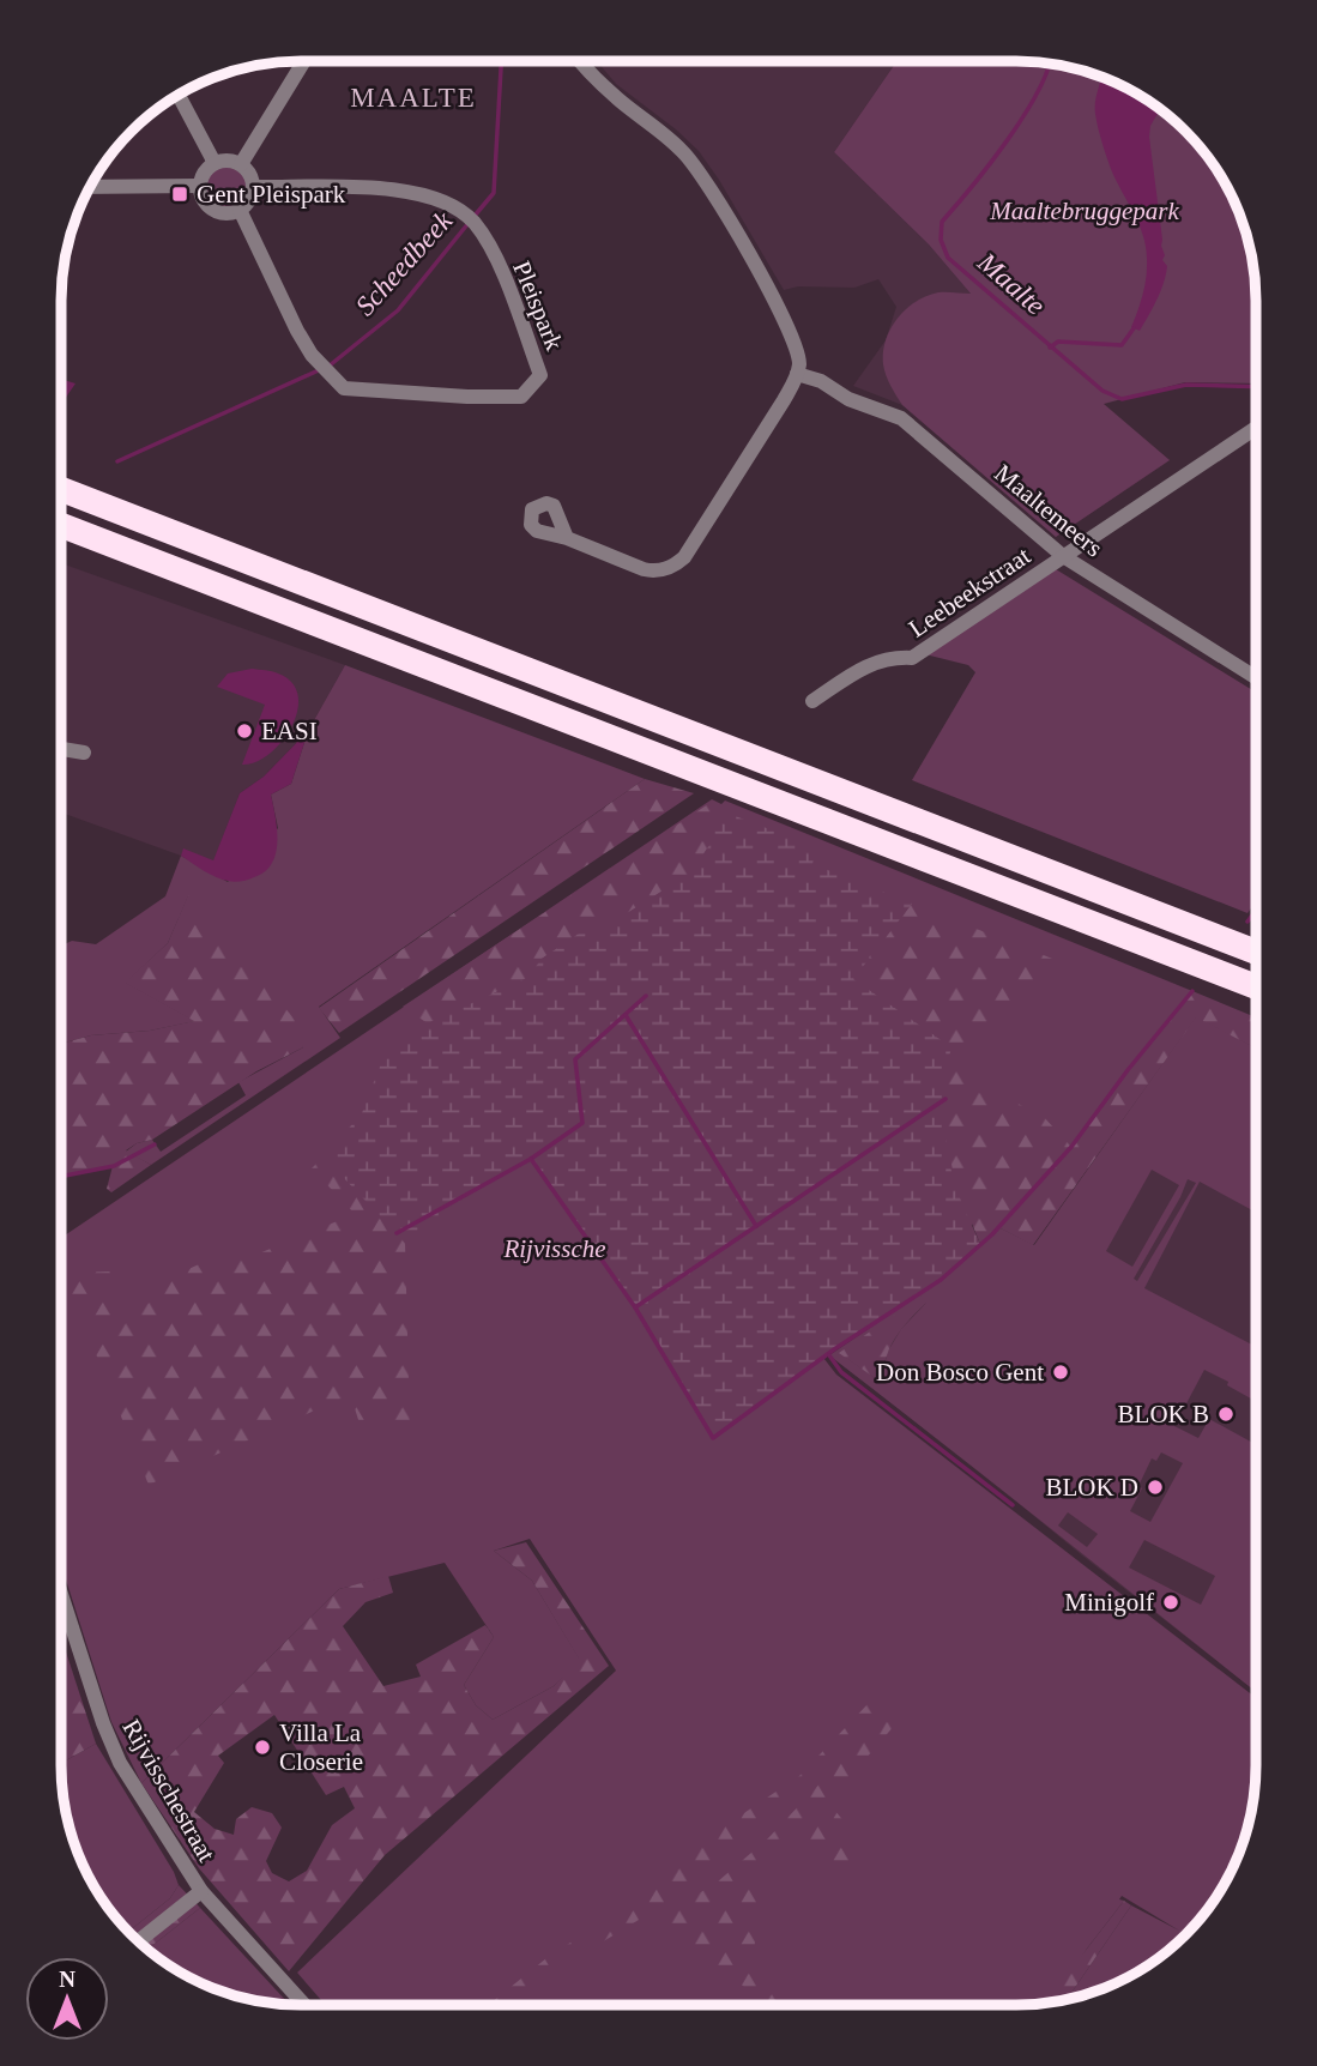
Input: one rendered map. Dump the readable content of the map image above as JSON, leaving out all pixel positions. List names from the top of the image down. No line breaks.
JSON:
{"streets":{"street":["Pleispark","Maaltemeers","Leebeekstraat","Rijvisschestraat"]},"crossings":[["Maaltemeers","Leebeekstraat"]],"districts":["MAALTE"],"water":["Scheedbeek","Maalte"],"parks":["Maaltebruggepark","Rijvissche"],"places":{"transit":["Gent Pleispark"],"other":["EASI","Don Bosco Gent","BLOK B","BLOK D","Minigolf","Villa La Closerie"]},"north":"top"}
